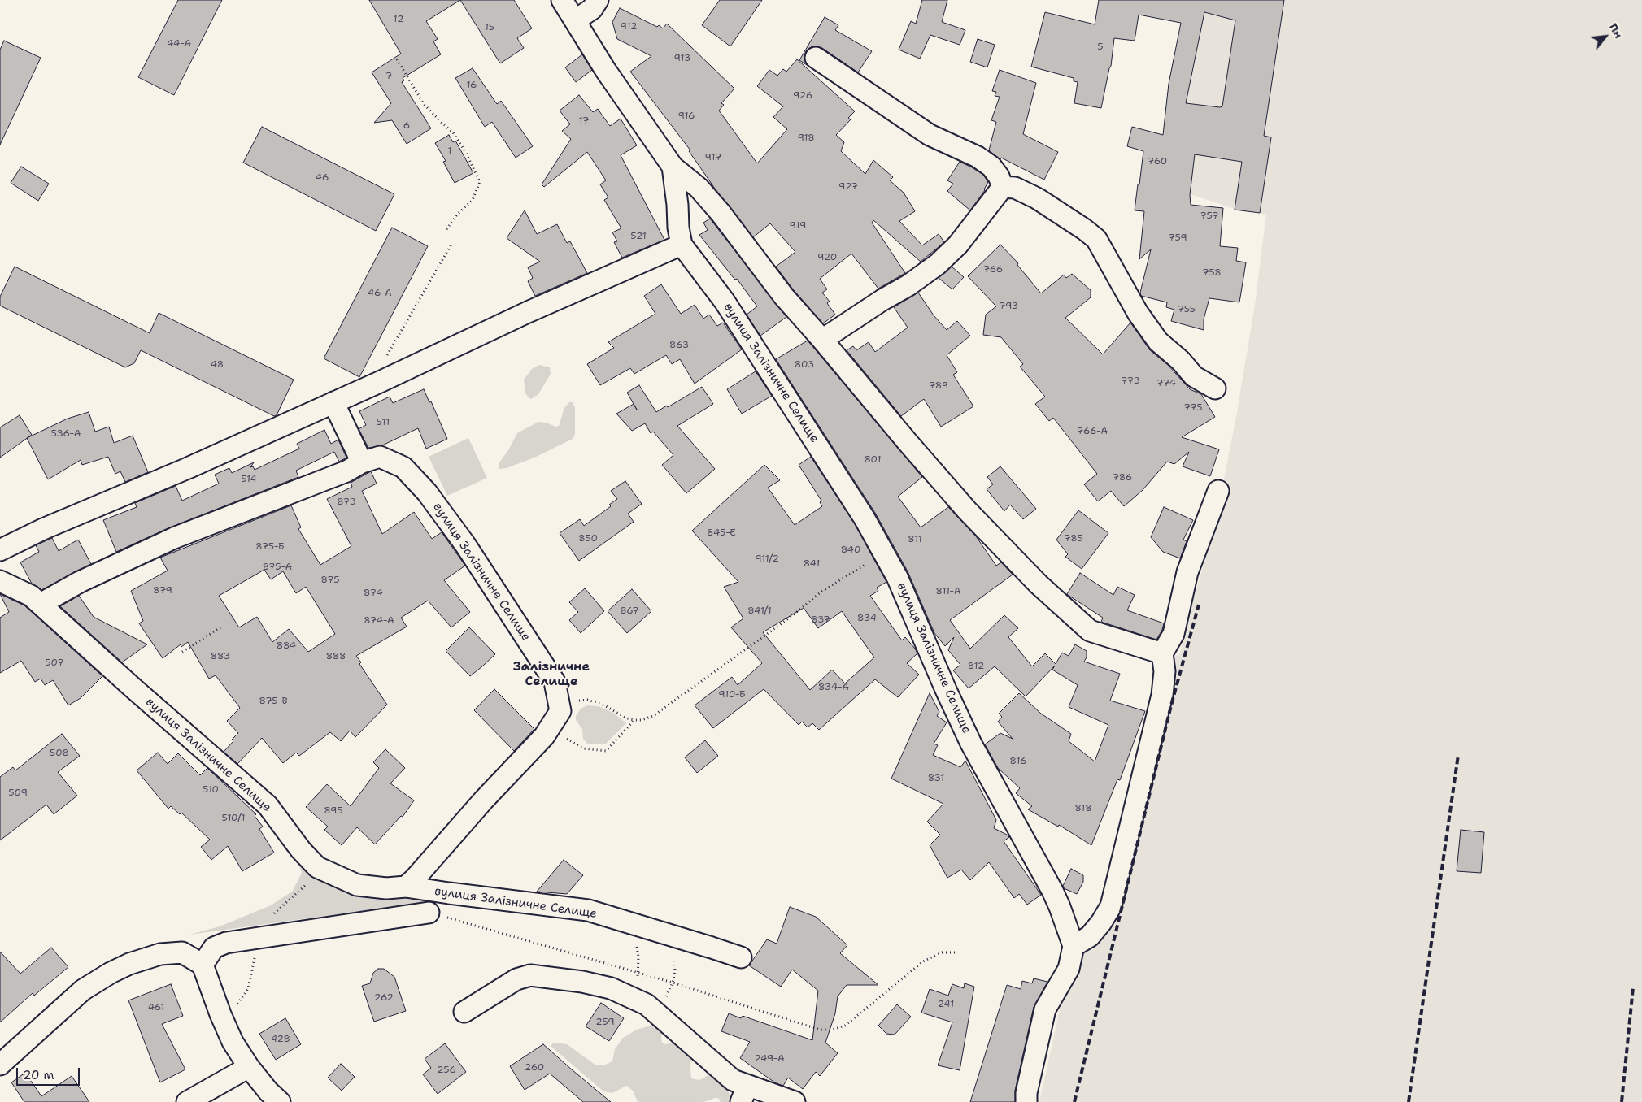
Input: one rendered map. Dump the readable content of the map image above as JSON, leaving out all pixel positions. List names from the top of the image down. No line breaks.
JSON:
{"streets":{"street":["вулиця Залізничне Селище"]},"districts":["Залізничне Селище"],"house_numbers":["12","912","15","44-А","5","913","7","16","926","916","17","6","918","1","917","760","46","927","757","919","521","759","920","766","758","46-А","793","755","863","48","803","773","774","789","775","511","766-А","536-А","801","786","514","873","845-Е","850","785","811","875-Б","840","911/2","841","875-А","875","879","811-А","874","867","841/1","834","837","874-А","884","883","888","507","812","834-А","910-Б","875-В","508","816","831","510","509","818","895","510/1","262","241","461","259","428","249-А","260","256"],"scale_bar":"20 m","north":"top right"}
